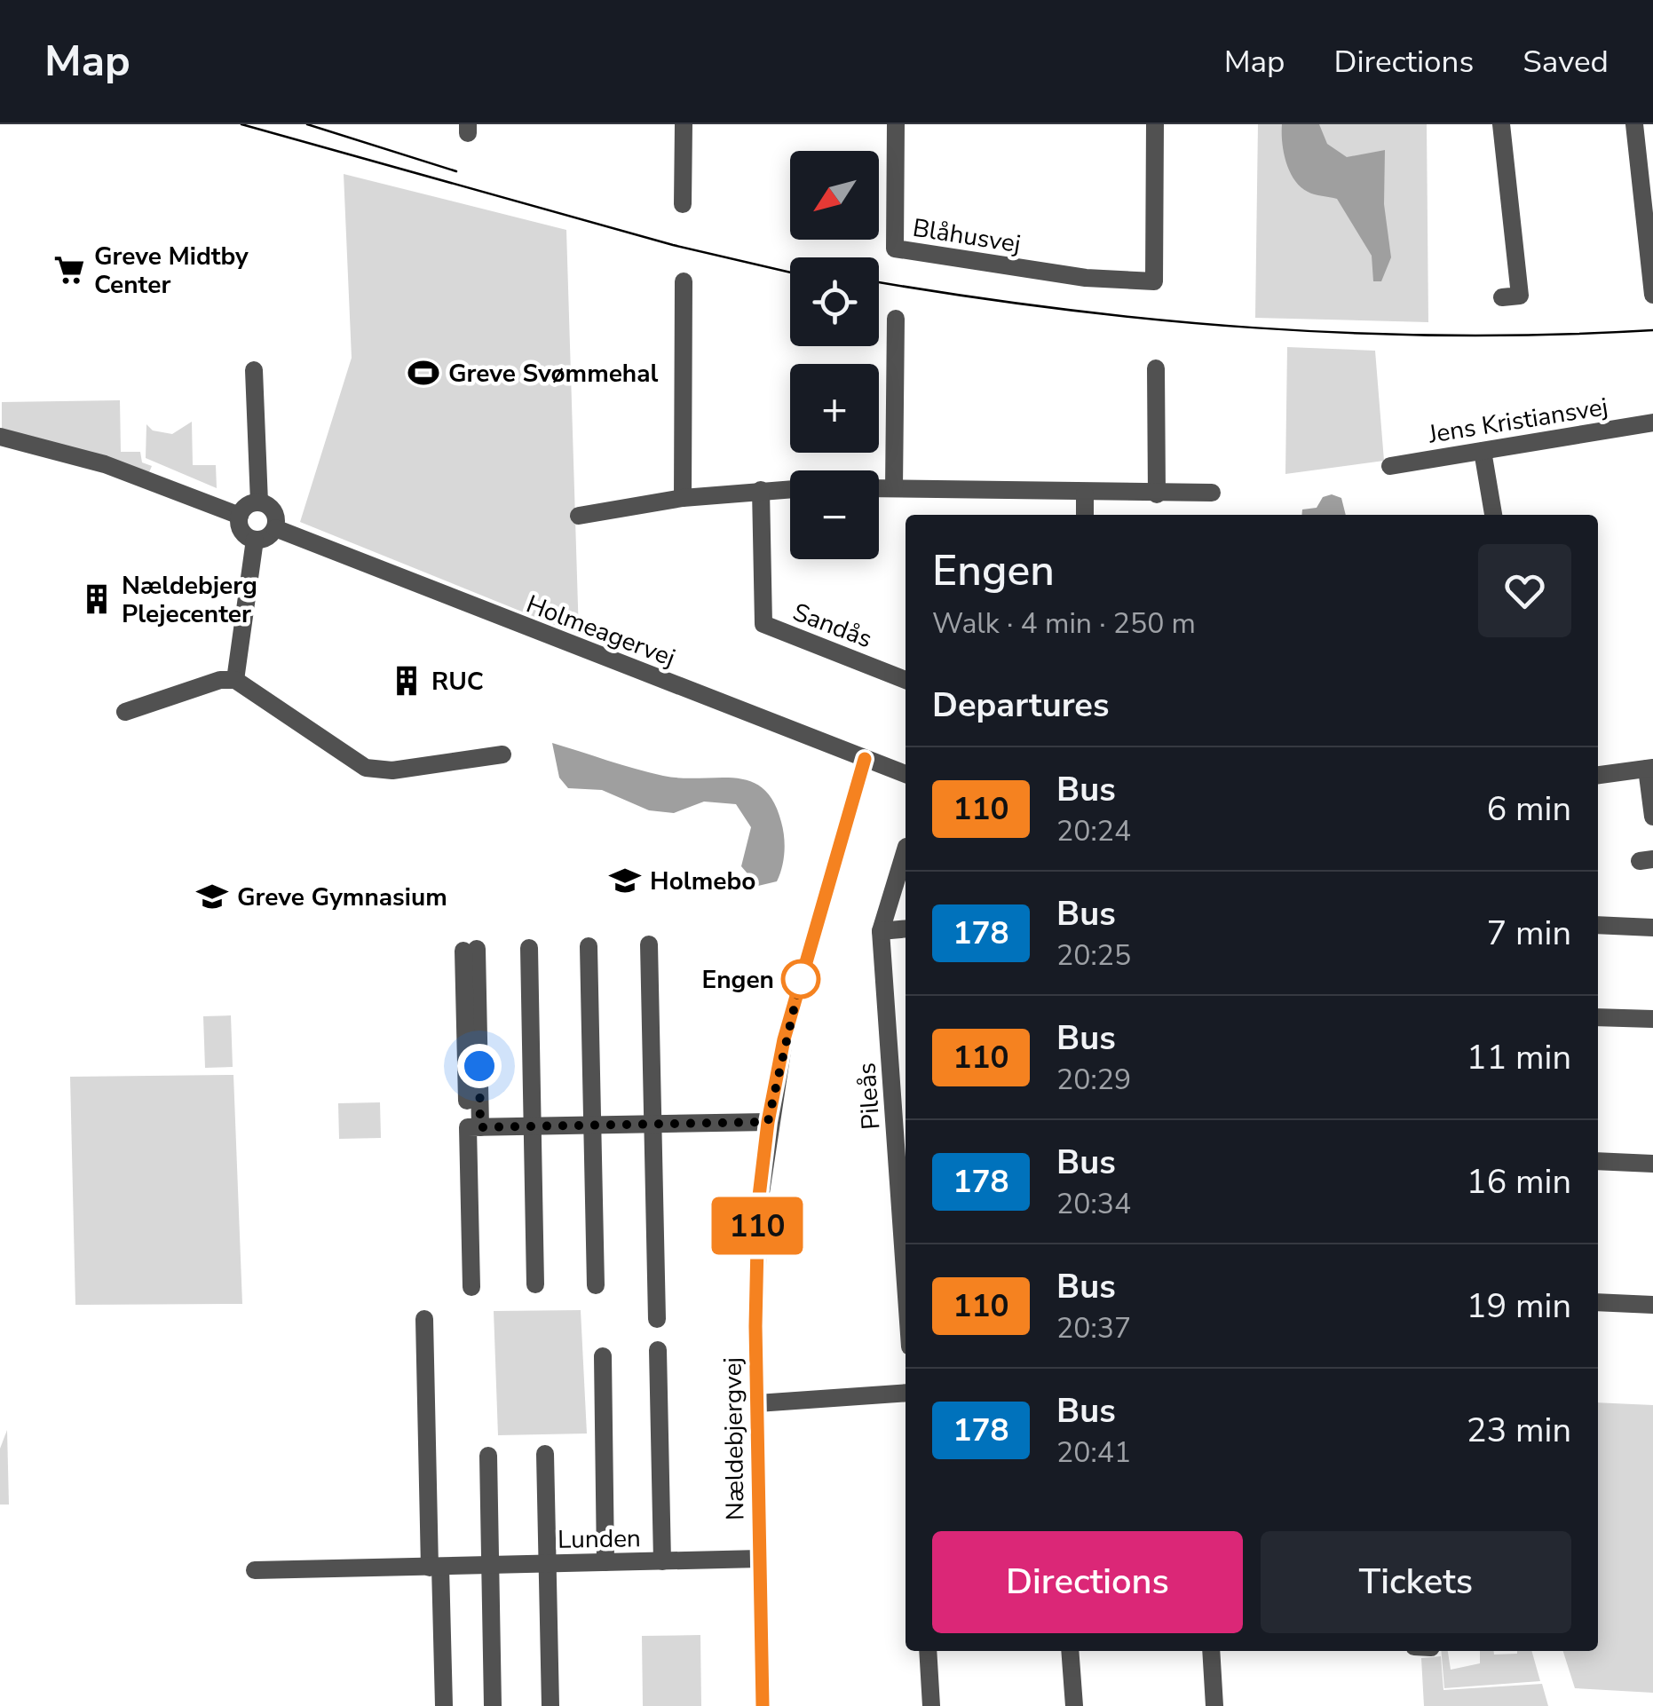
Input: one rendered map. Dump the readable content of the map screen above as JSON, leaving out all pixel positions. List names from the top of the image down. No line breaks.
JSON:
{"streets":{"street":["Blåhusvej","Jens Kristiansvej","Sandås","Holmeagervej","Pileås","Nældebjergvej","Lunden"]},"crossings":[["Holmeagervej","Nældebjergvej"],["Nældebjergvej","Lunden"]],"places":{"supermarket":["Greve Midtby Center"],"sports":["Greve Svømmehal"],"building":["Nældebjerg Plejecenter","RUC"],"school or university":["Holmebo","Greve Gymnasium"],"other":["Engen"]},"lines":["bus line 110"],"north":"bottom left","page":{"header":"Map","nav":["Map","Directions","Saved"],"on_map":"110","map_buttons":["+","−"],"heading":[["Engen","Walk · 4 min · 250 m"],"Departures"],"list":[{"mark":"110","name":"Bus","note":"20:24","value":"6 min"},{"mark":"178","name":"Bus","note":"20:25","value":"7 min"},{"mark":"110","name":"Bus","note":"20:29","value":"11 min"},{"mark":"178","name":"Bus","note":"20:34","value":"16 min"},{"mark":"110","name":"Bus","note":"20:37","value":"19 min"},{"mark":"178","name":"Bus","note":"20:41","value":"23 min"}],"buttons":["Directions","Tickets"]}}
